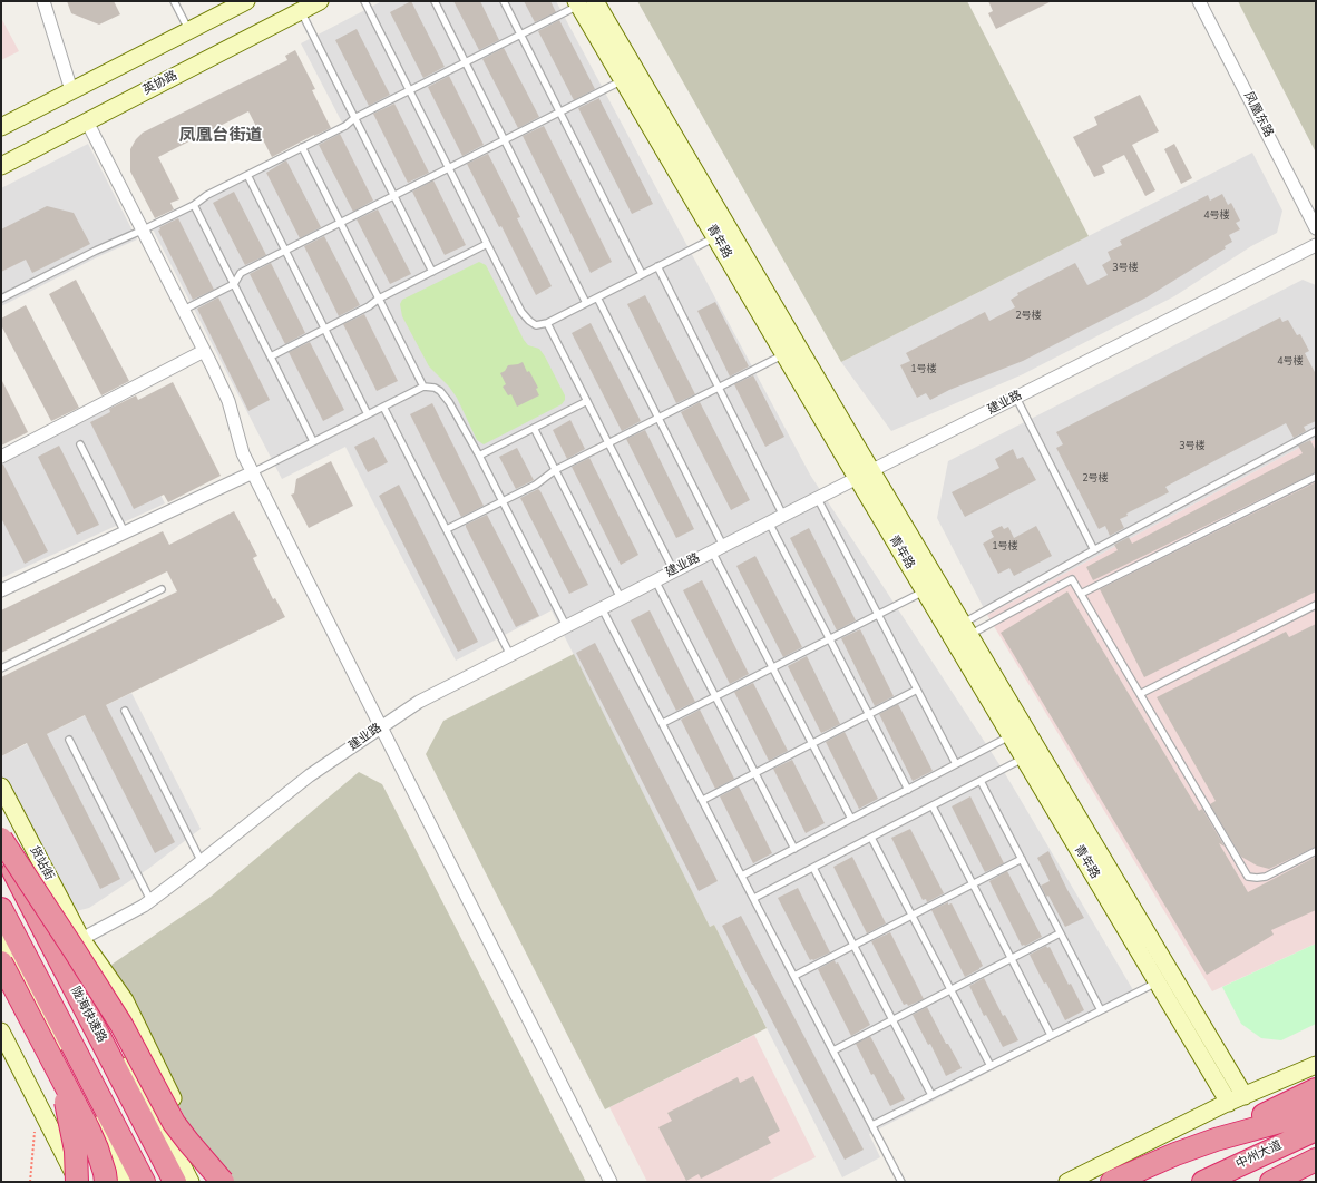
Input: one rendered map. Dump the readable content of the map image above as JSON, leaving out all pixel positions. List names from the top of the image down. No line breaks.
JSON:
{"streets":{"highway":["陇海快速路","中州大道"],"street":["英协路","凤凰东路","青年路","建业路","货站街"]},"crossings":[["青年路","建业路"],["建业路","货站街"]],"districts":["凤凰台街道"],"house_numbers":["4号楼","3号楼","2号楼","4号楼","1号楼","3号楼","2号楼","1号楼"]}
